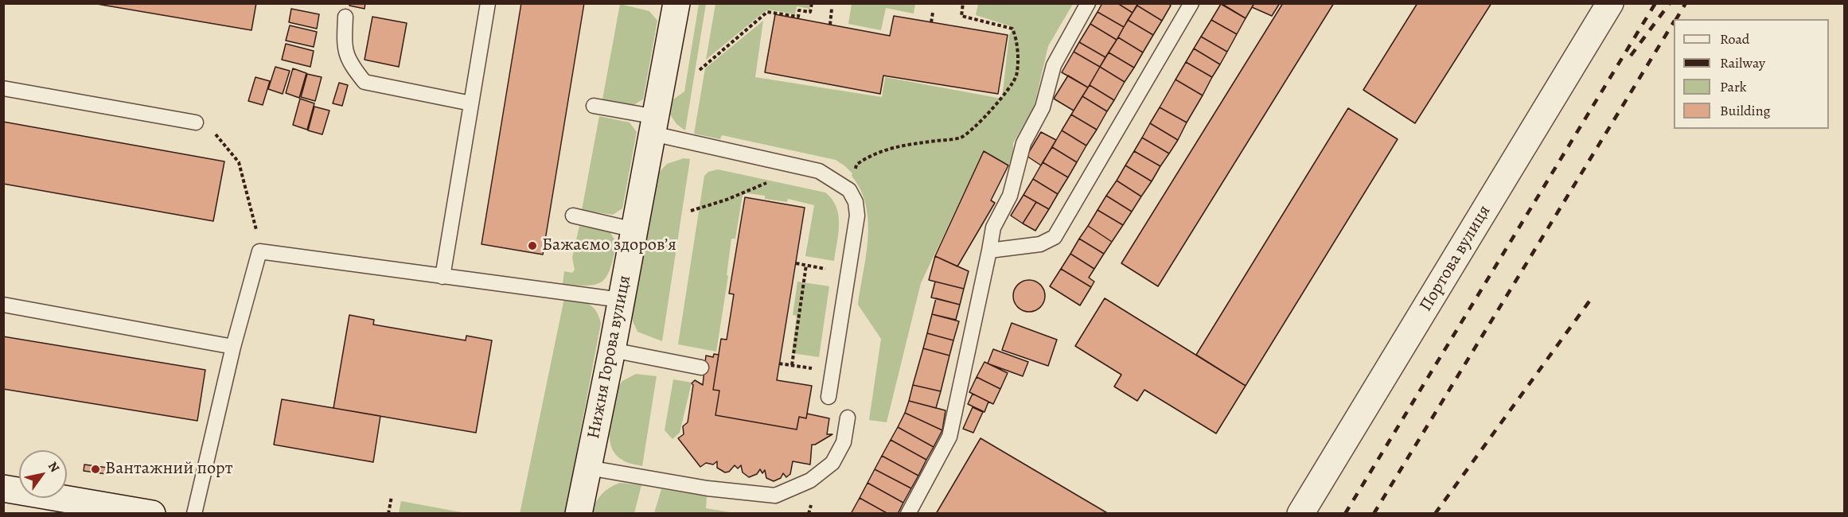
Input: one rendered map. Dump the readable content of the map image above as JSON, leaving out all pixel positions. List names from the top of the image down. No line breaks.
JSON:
{"streets":{"street":["Портова вулиця","Нижня Горова вулиця"]},"places":["Бажаємо здоровʼя","Вантажний порт"],"legend":["Road","Railway","Park","Building"],"north":"top right"}
